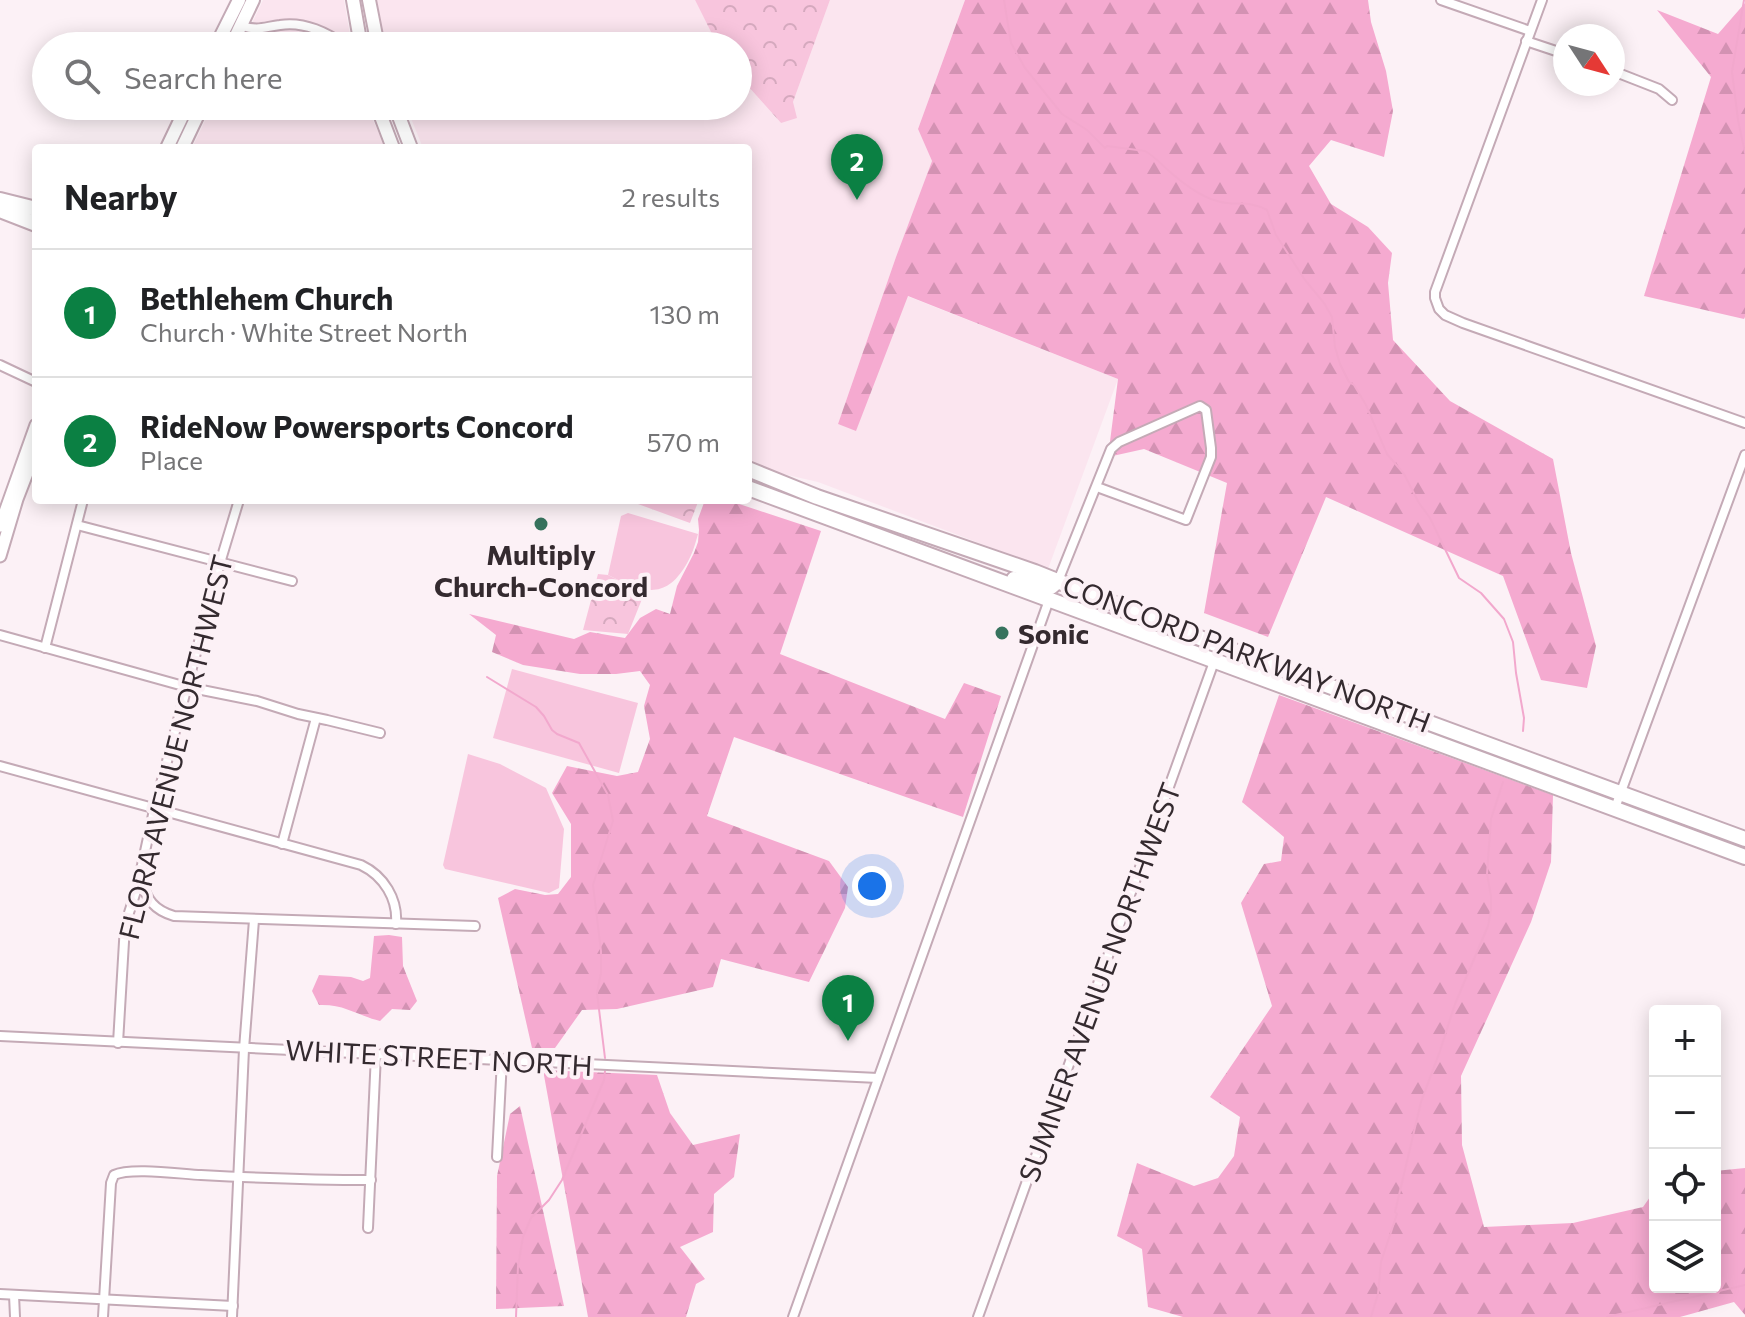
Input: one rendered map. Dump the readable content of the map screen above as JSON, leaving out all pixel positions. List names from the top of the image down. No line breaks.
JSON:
{"streets":{"highway":["CONCORD PARKWAY NORTH"],"street":["FLORA AVENUE NORTHWEST","SUMNER AVENUE NORTHWEST","WHITE STREET NORTH"]},"crossings":[["CONCORD PARKWAY NORTH","SUMNER AVENUE NORTHWEST"],["FLORA AVENUE NORTHWEST","WHITE STREET NORTH"]],"places":["Multiply Church-Concord","Sonic"],"north":"bottom right","page":{"search":"Search here","pins":["2","1"],"heading":["Nearby","2 results"],"list":[{"mark":"1","name":"Bethlehem Church","note":"Church · White Street North","value":"130 m"},{"mark":"2","name":"RideNow Powersports Concord","note":"Place","value":"570 m"}],"map_buttons":["+","−"]}}
